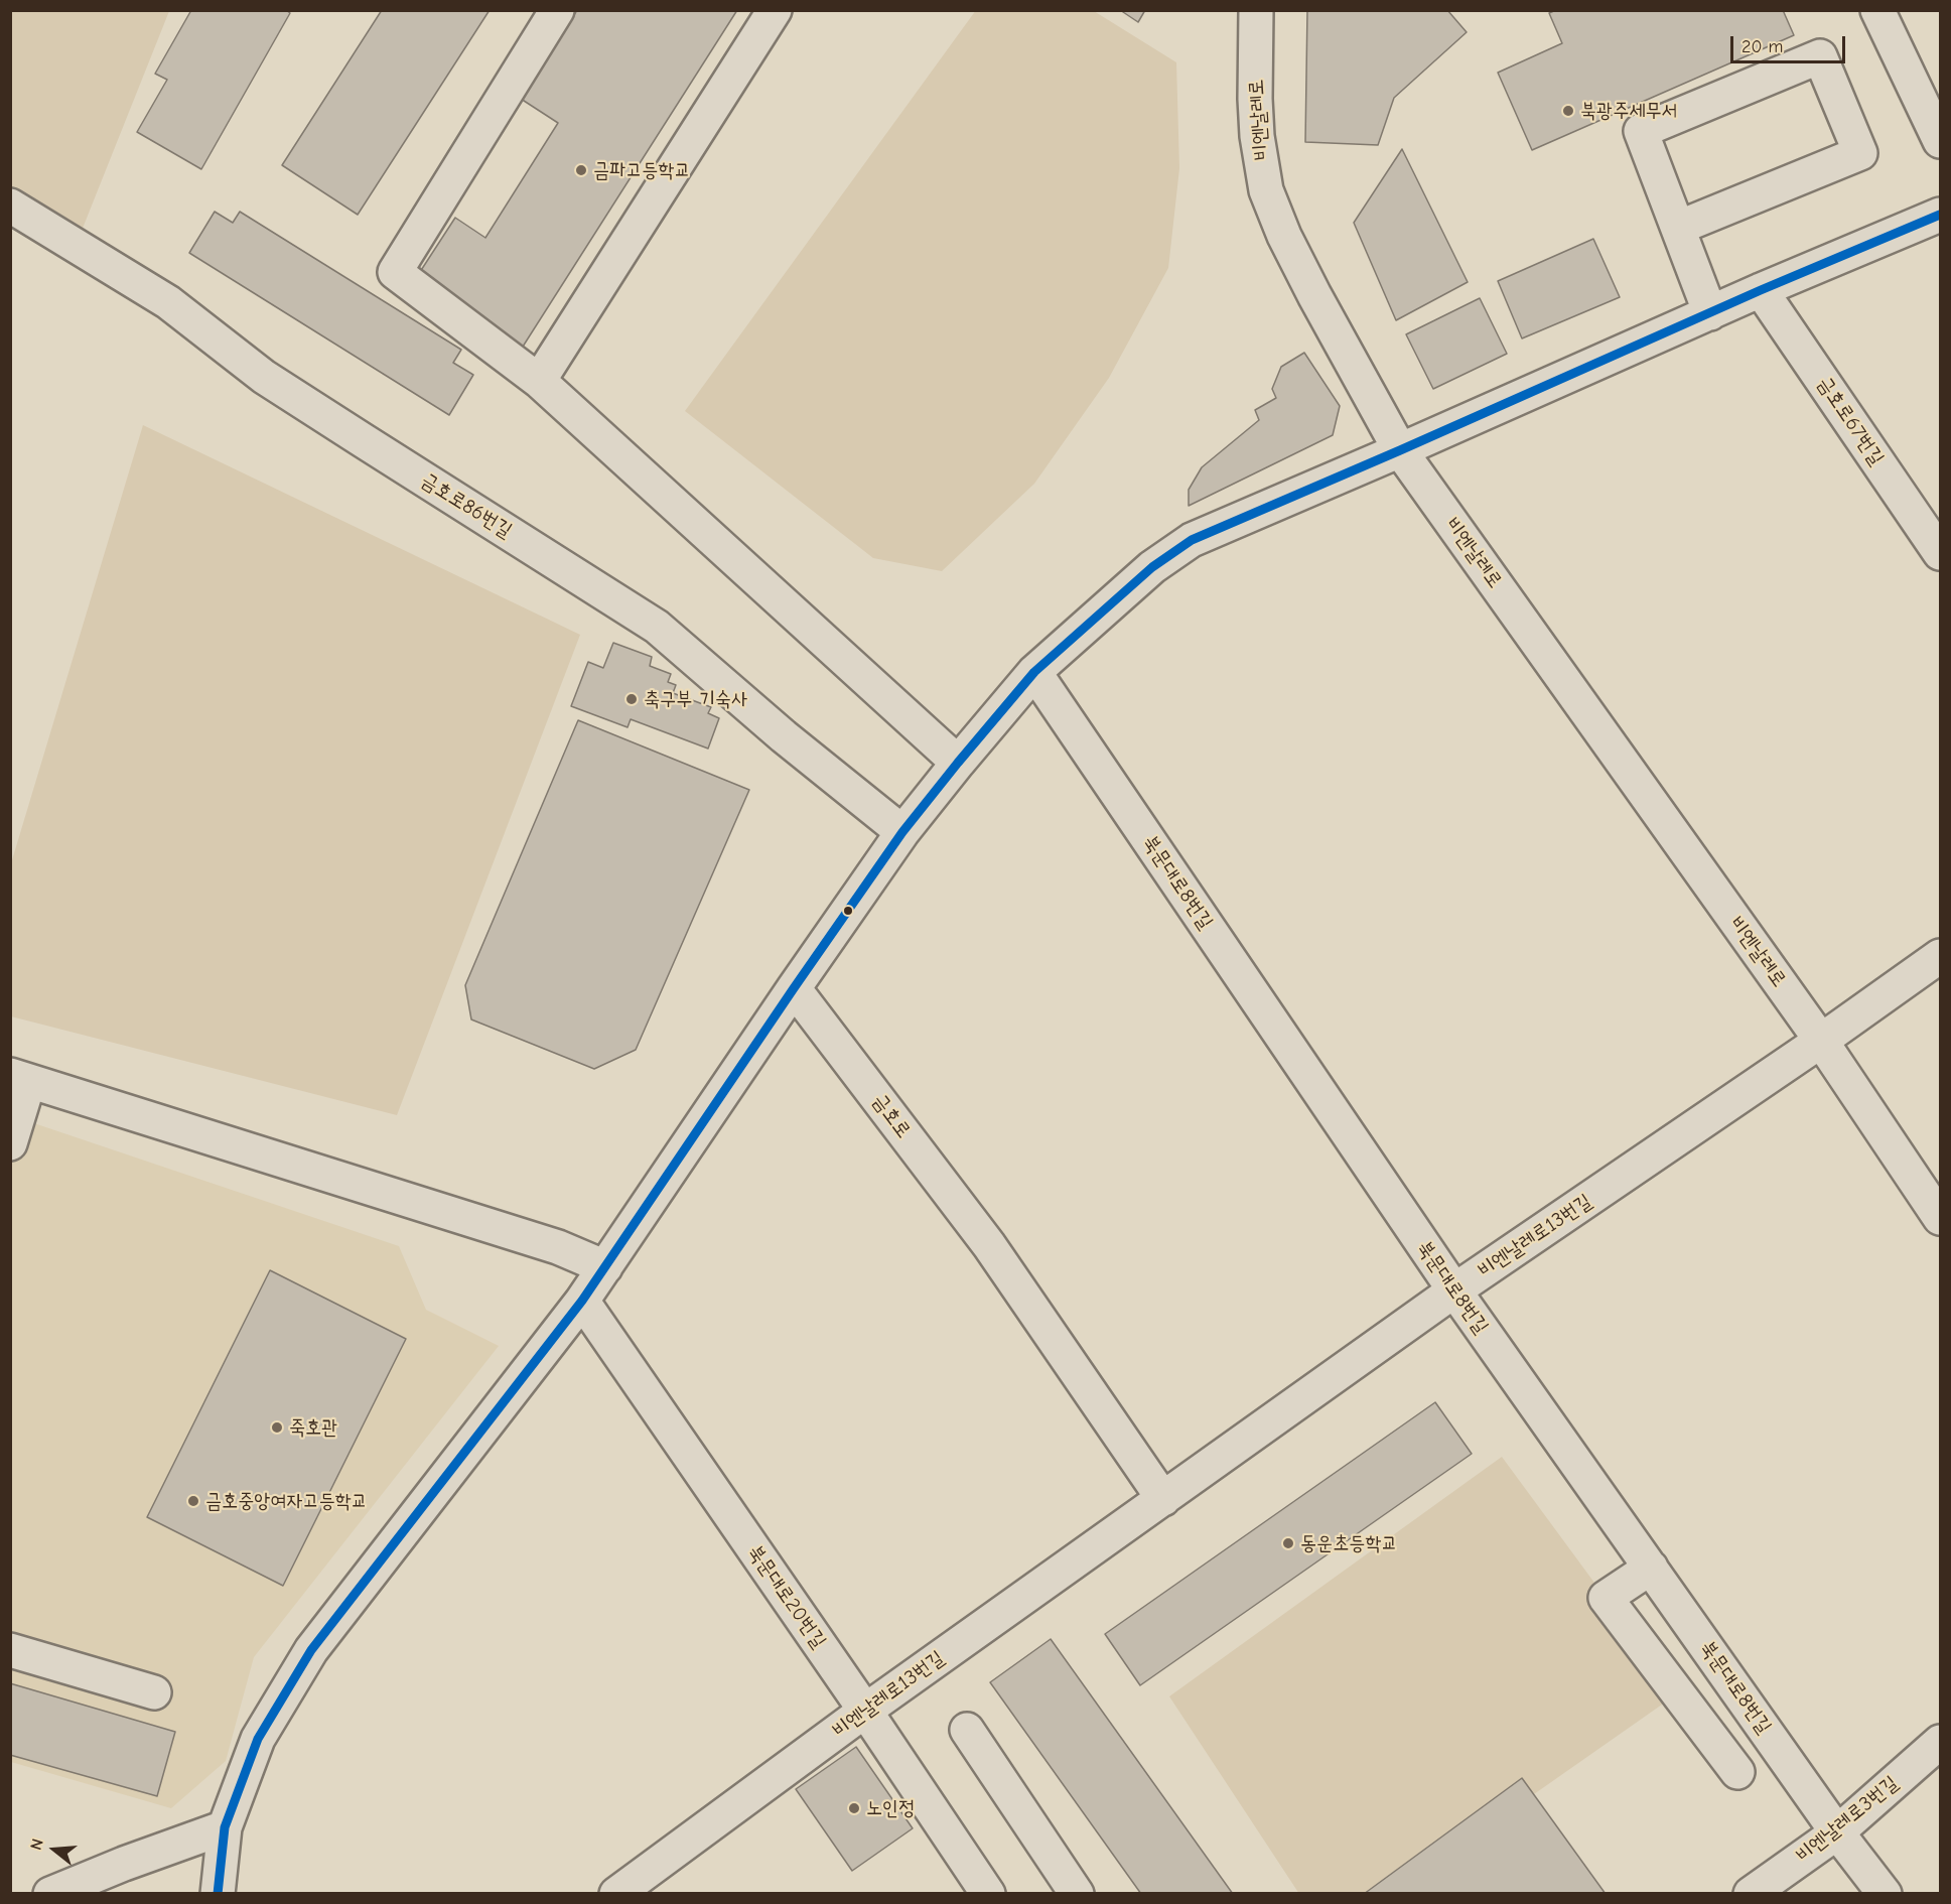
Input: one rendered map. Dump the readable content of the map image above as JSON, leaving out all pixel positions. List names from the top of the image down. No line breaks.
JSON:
{"streets":{"street":["비엔날레로","금호로67번길","금호로86번길","북문대로8번길","금호로","비엔날레로13번길","북문대로20번길","비엔날레로3번길"]},"crossings":[["비엔날레로","비엔날레로13번길"],["북문대로8번길","비엔날레로13번길"],["북문대로8번길","비엔날레로3번길"],["금호로","비엔날레로13번길"],["비엔날레로13번길","북문대로20번길"]],"places":["북광주세무서","금파고등학교","축구부 기숙사","죽호관","금호중앙여자고등학교","동운초등학교","노인정"],"scale_bar":"20 m","north":"left"}
